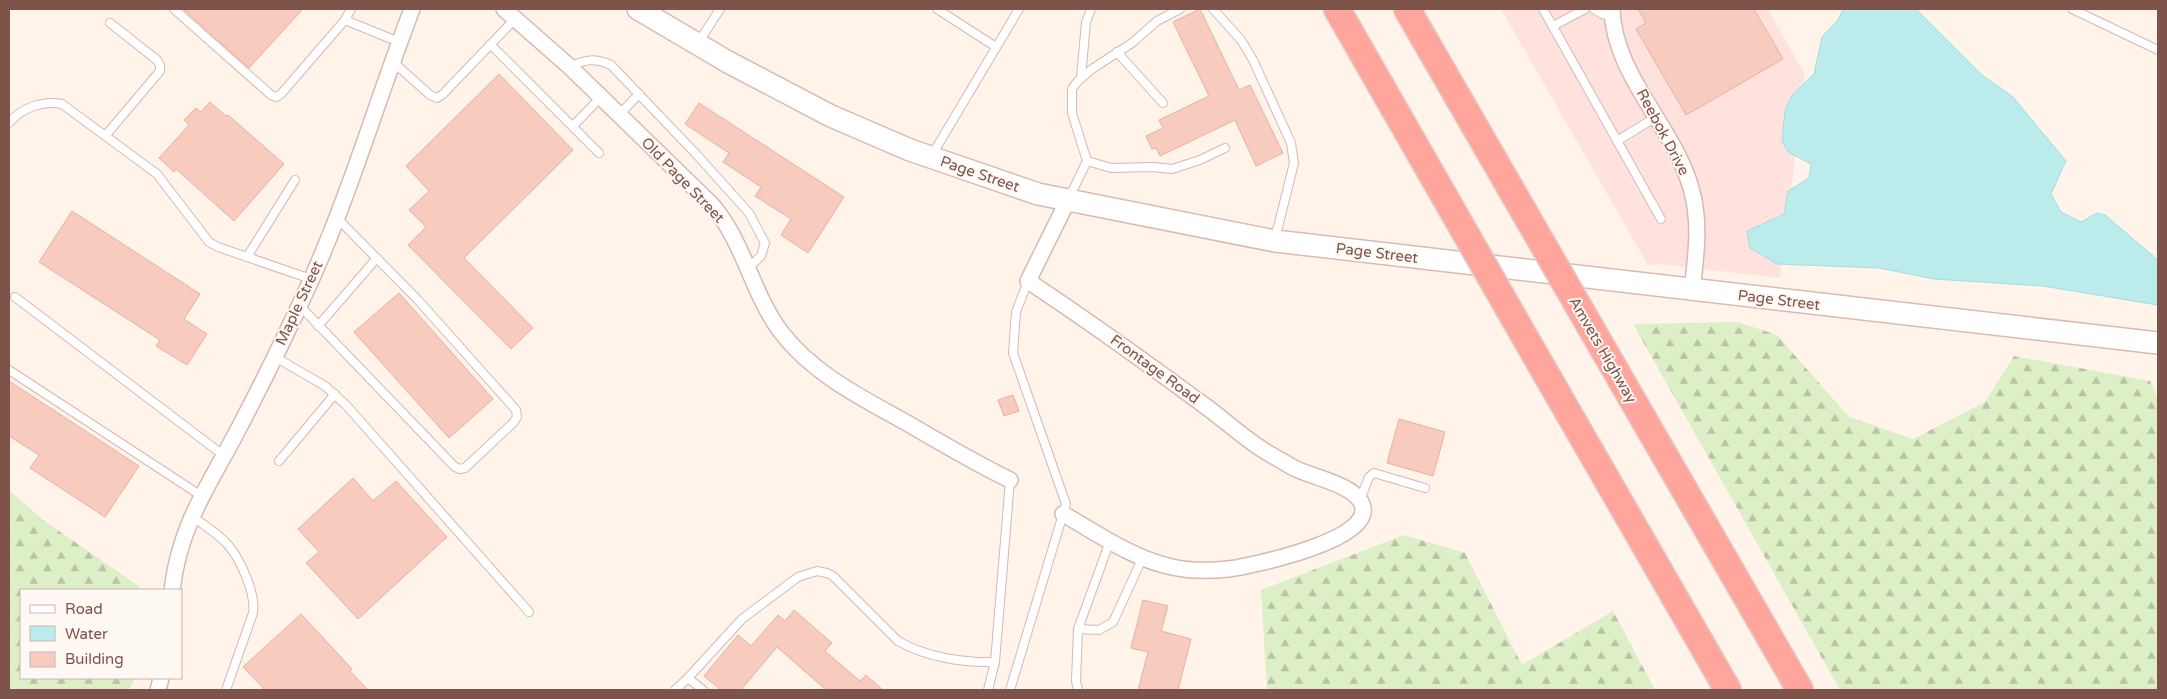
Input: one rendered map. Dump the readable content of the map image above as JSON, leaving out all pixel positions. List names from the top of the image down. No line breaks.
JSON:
{"streets":{"highway":["Amvets Highway"],"main road":["Page Street"],"street":["Reebok Drive","Old Page Street","Maple Street","Frontage Road"]},"crossings":[["Reebok Drive","Page Street"]],"legend":["Road","Water","Building"]}
